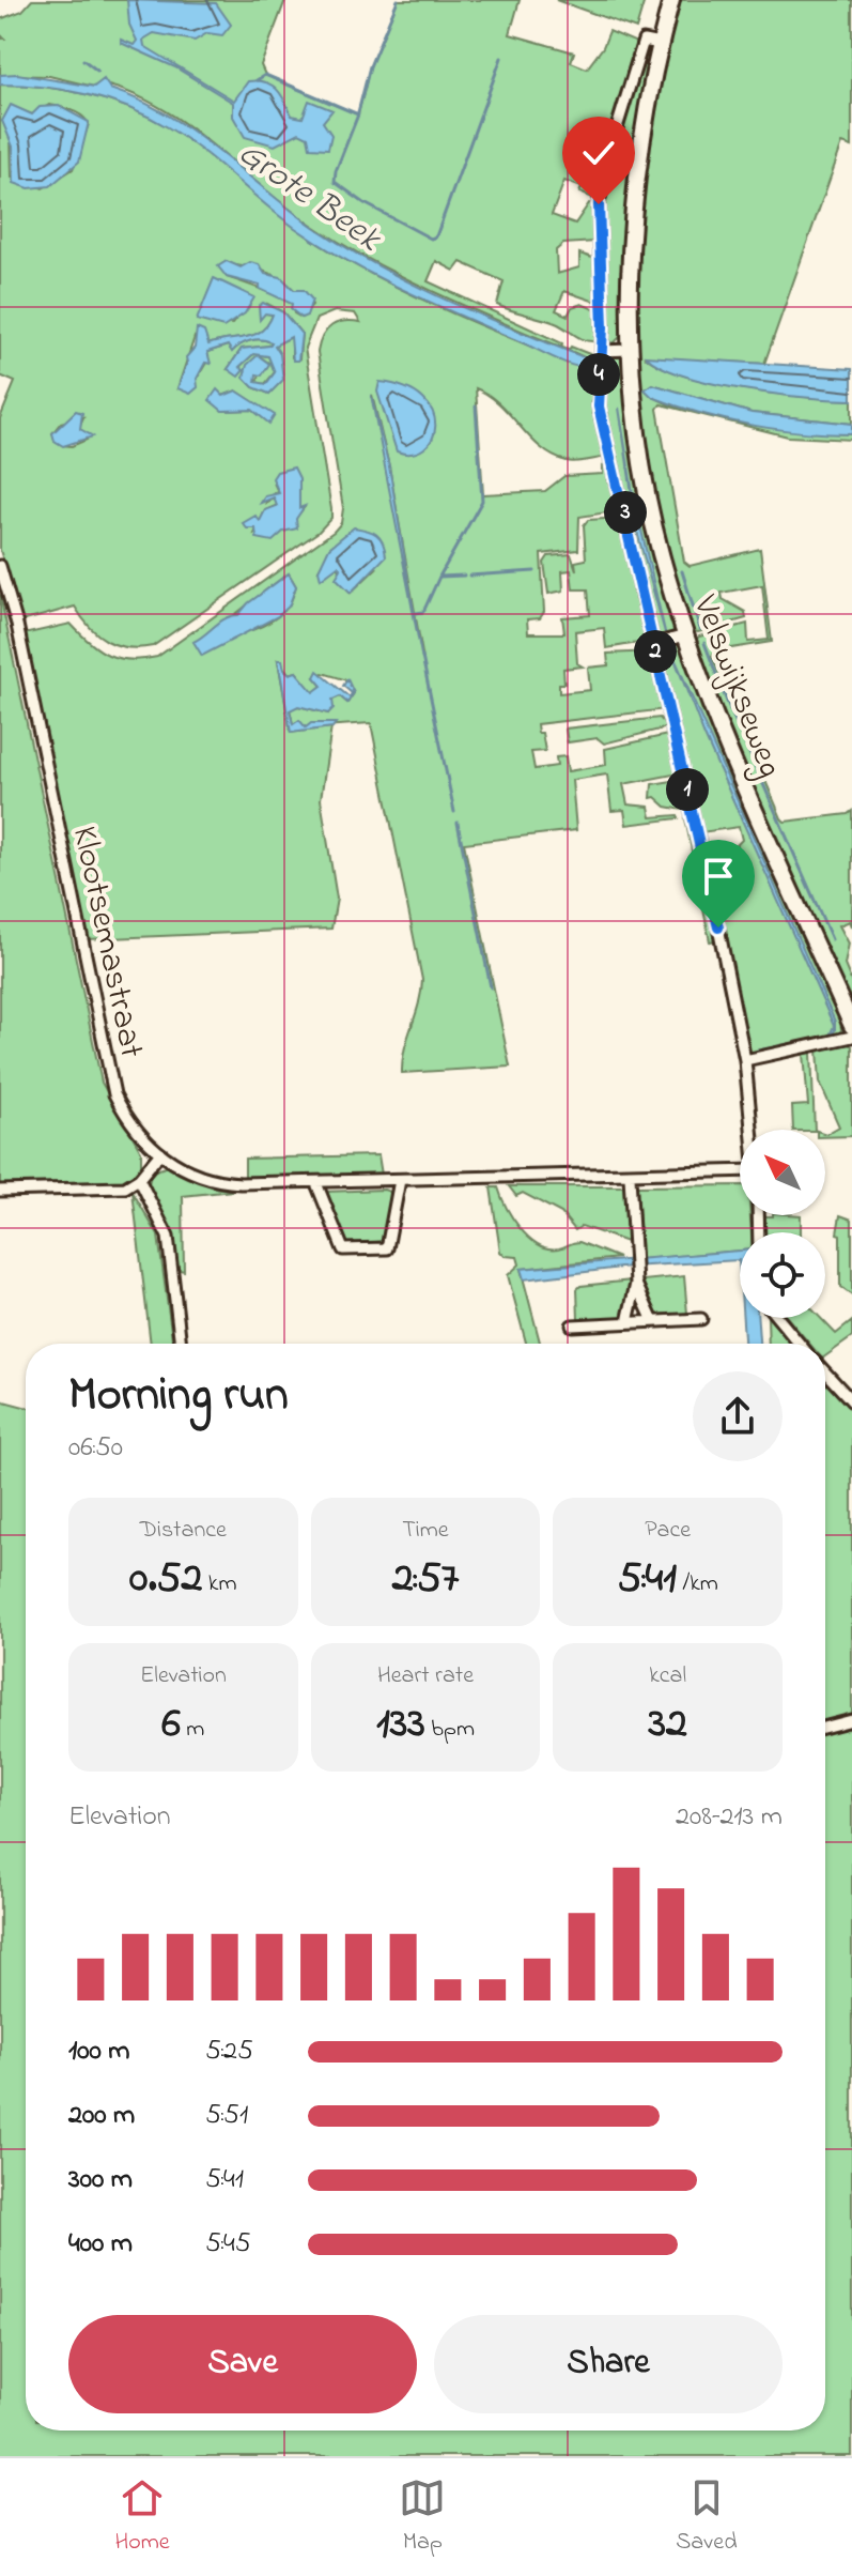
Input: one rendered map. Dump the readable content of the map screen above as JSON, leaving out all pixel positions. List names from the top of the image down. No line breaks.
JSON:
{"streets":{"main road":["Velswijkseweg"],"street":["Klootsemastraat"]},"water":["Grote Beek"],"north":"top left","page":{"pins":["4","3","2","1"],"heading":["Morning run","06:50"],"stats":[["Distance","0.52 km"],["Time","2:57"],["Pace","5:41 /km"],["Elevation","6 m"],["Heart rate","133 bpm"],["kcal","32"]],"chart":["Elevation","208–213 m"],"list":[{"name":"100 m","note":"5:25"},{"name":"200 m","note":"5:51"},{"name":"300 m","note":"5:41"},{"name":"400 m","note":"5:45"}],"buttons":["Save","Share"],"tabs":["Home","Map","Saved"]}}
